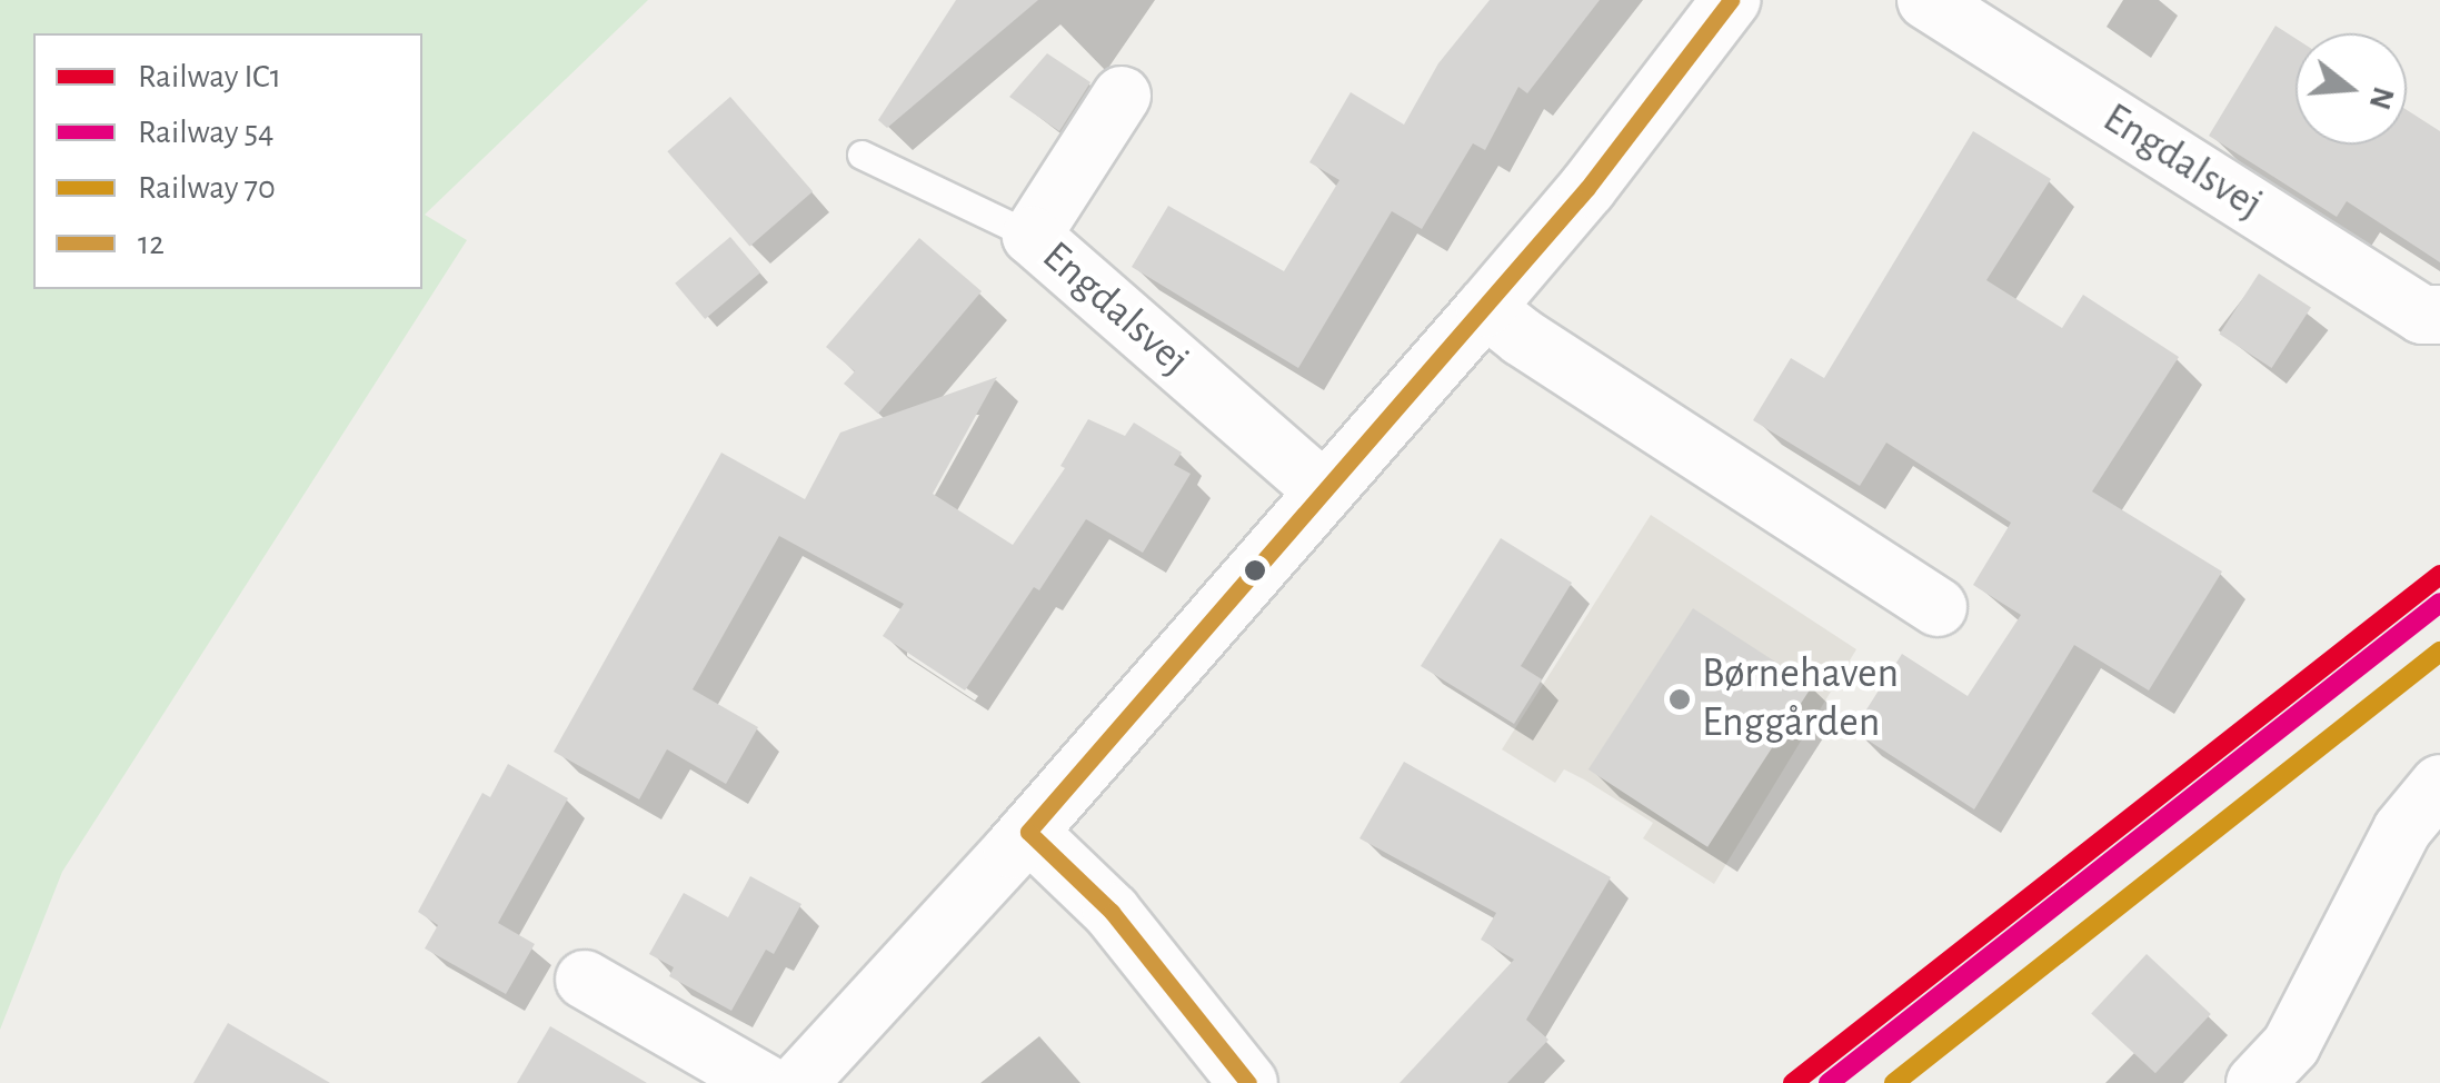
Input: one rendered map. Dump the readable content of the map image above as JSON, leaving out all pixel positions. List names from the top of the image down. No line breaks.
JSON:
{"streets":{"street":["Engdalsvej"]},"places":["Børnehaven Enggården"],"lines":["transit line 12","rail line IC1","rail line 54","rail line 70"],"legend":["Railway IC1","Railway 54","Railway 70","12"],"north":"right"}
